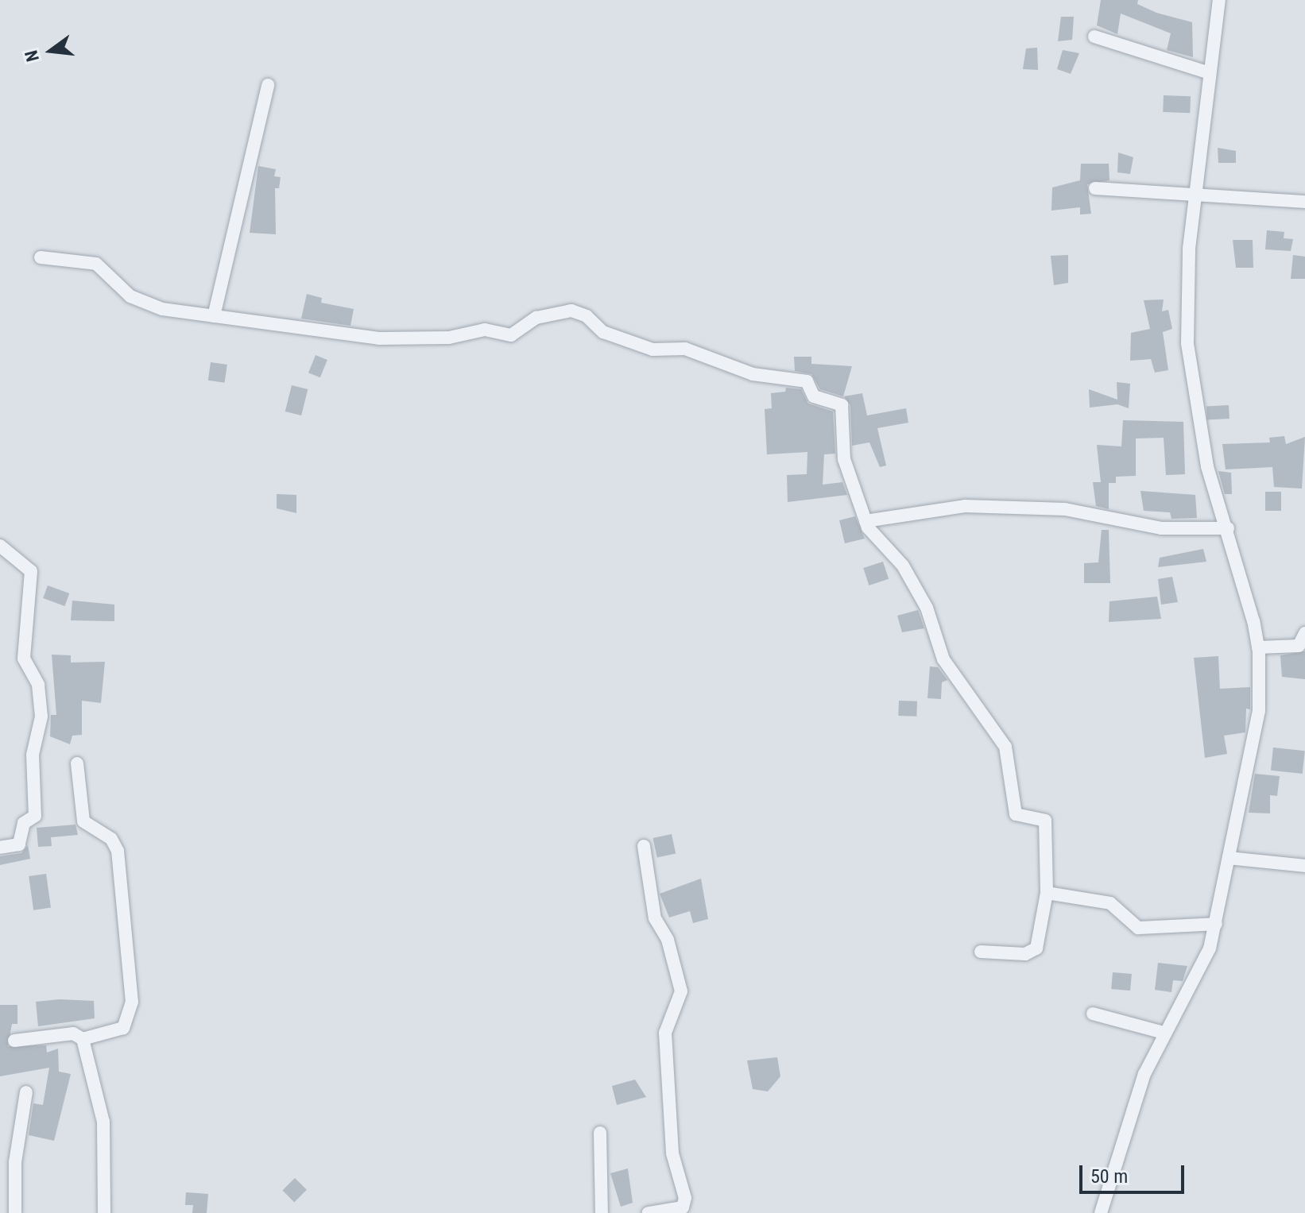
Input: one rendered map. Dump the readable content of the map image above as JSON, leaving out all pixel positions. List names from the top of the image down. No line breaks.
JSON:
{"scale_bar":"50 m","north":"left"}
